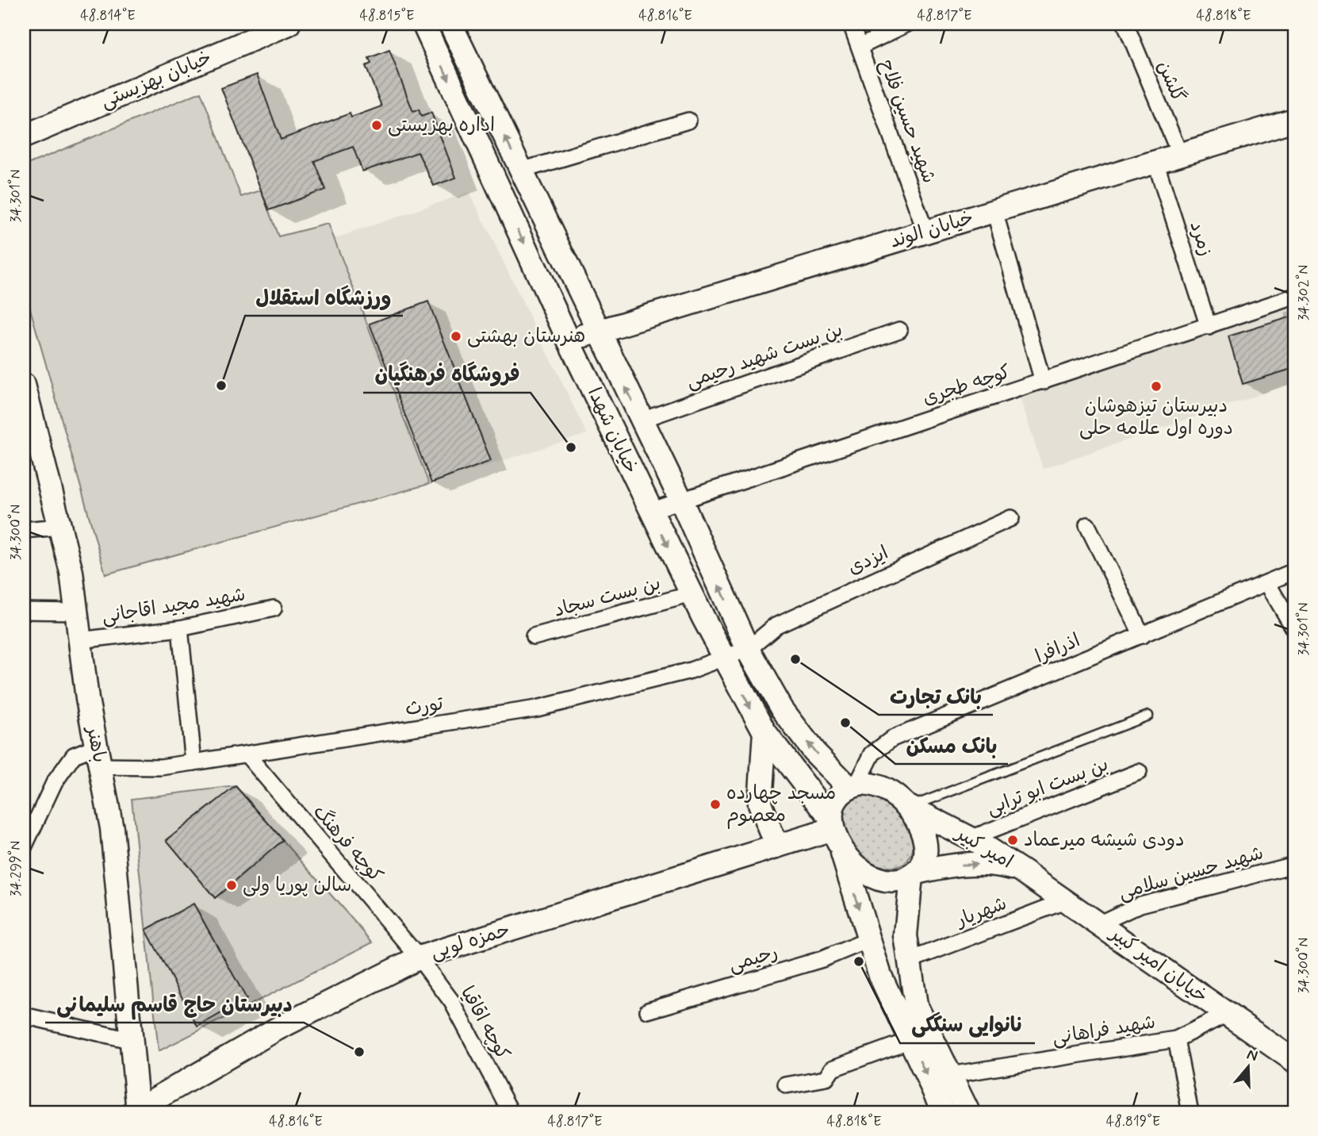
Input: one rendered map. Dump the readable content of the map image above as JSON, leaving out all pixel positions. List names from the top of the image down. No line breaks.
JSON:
{"streets":{"main road":["خیابان بهزیستی","خیابان الوند","خیابان شهدا","باهنر","امیر کبیر","حمزه لویی","خیابان امیر کبیر"],"street":["گلشن","شهید حسین فلاح","زمرد","بن بست شهید رحیمی","کوچه طجری","ایزدی","بن بست سجاد","شهید مجید اقاجانی","اذرافرا","تورث","بن بست ابو ترابی","کوچه فرهنگ","شهید حسین سلامی","شهریار","رحیمی","کوچه اقاقیا","شهید فراهانی"]},"crossings":[["گلشن","خیابان الوند"],["شهید حسین فلاح","خیابان الوند"],["خیابان الوند","زمرد"],["خیابان الوند","خیابان شهدا"],["زمرد","کوچه طجری"],["بن بست شهید رحیمی","خیابان شهدا"],["کوچه طجری","خیابان شهدا"],["خیابان شهدا","ایزدی"],["خیابان شهدا","بن بست سجاد"],["خیابان شهدا","اذرافرا"],["خیابان شهدا","تورث"],["خیابان شهدا","امیر کبیر"],["خیابان شهدا","حمزه لویی"],["خیابان شهدا","رحیمی"],["ایزدی","تورث"],["شهید مجید اقاجانی","باهنر"],["اذرافرا","امیر کبیر"],["اذرافرا","حمزه لویی"],["تورث","باهنر"],["تورث","کوچه فرهنگ"],["باهنر","حمزه لویی"],["بن بست ابو ترابی","امیر کبیر"],["کوچه فرهنگ","حمزه لویی"],["کوچه فرهنگ","کوچه اقاقیا"],["امیر کبیر","حمزه لویی"],["امیر کبیر","خیابان امیر کبیر"],["شهید حسین سلامی","خیابان امیر کبیر"],["شهریار","خیابان امیر کبیر"],["حمزه لویی","کوچه اقاقیا"],["خیابان امیر کبیر","شهید فراهانی"]],"one_way":["امیر کبیر"],"places":["اداره بهزیستی","هنرستان بهشتی","ورزشگاه استقلال","دبیرستان تیزهوشان دوره اول علامه حلی","فروشگاه فرهنگیان","بانک تجارت","بانک مسکن","مسجد چهارده معصوم","دودی شیشه میرعماد","سالن پوریا ولی","نانوایی سنگکی","دبیرستان حاج قاسم سلیمانی"],"north":"top","coordinates":["48.814°E","48.815°E","48.816°E","48.817°E","48.818°E","34.301°N","34.302°N","34.300°N","34.299°N","48.819°E"]}
